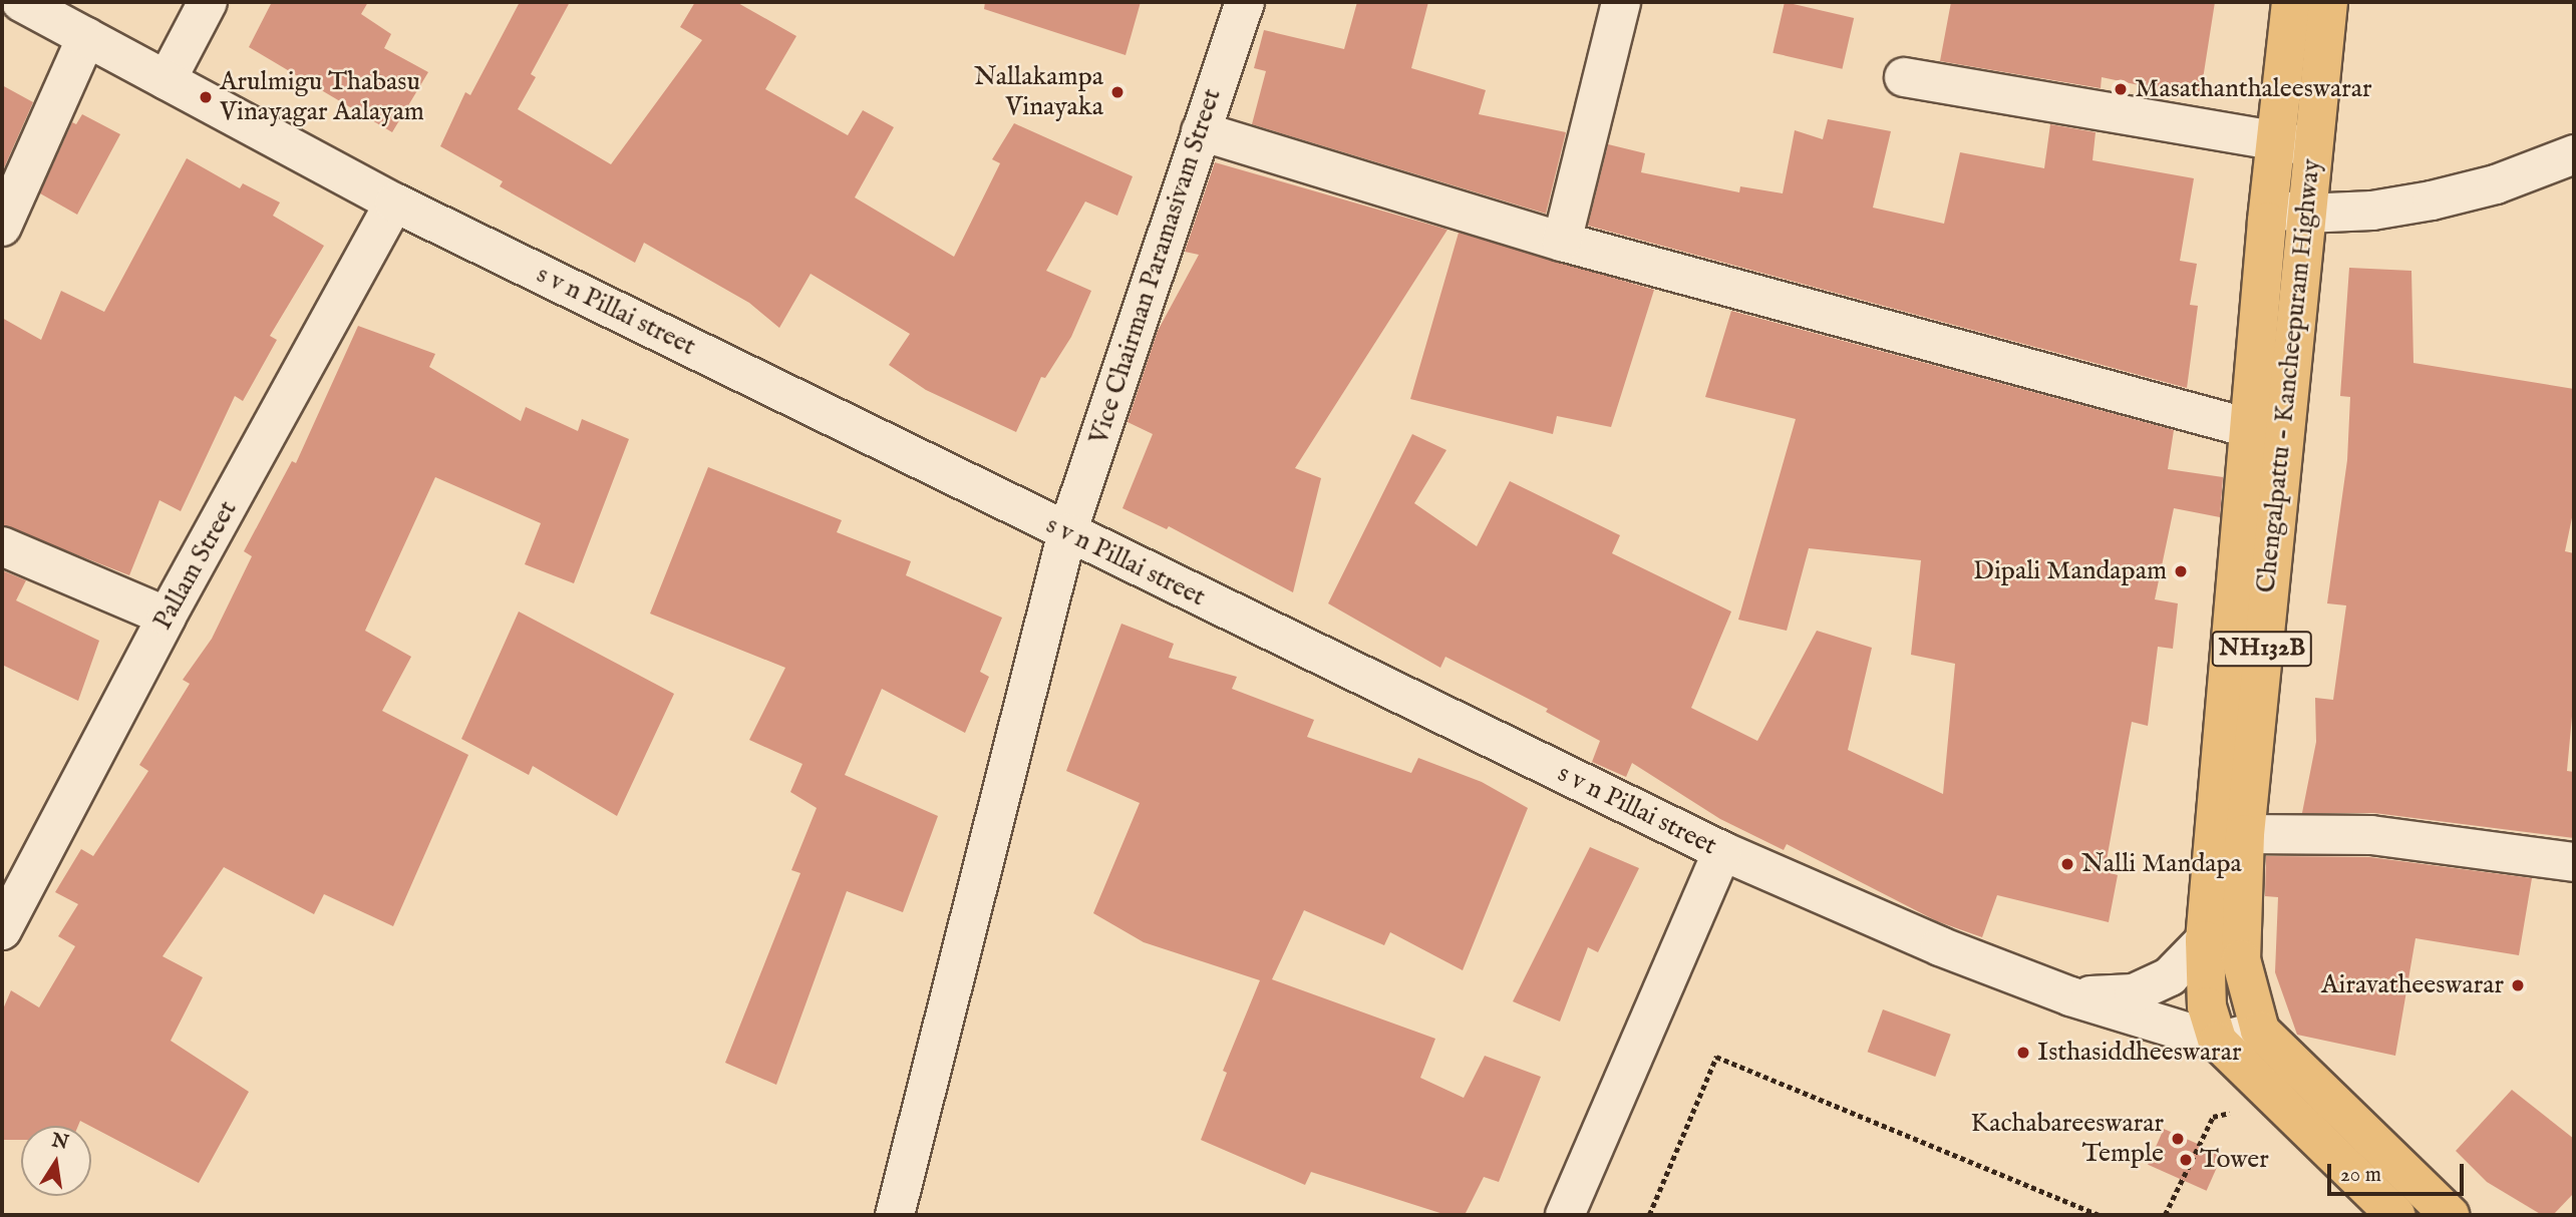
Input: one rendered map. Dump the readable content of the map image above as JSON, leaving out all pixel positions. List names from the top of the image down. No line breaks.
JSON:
{"streets":{"highway":["Chengalpattu - Kancheepuram Highway","NH132B"],"street":["Vice Chairman Paramasivam Street","s v n Pillai street","Pallam Street"]},"crossings":[["Vice Chairman Paramasivam Street","s v n Pillai street"],["s v n Pillai street","Pallam Street"],["s v n Pillai street","NH132B"],["Chengalpattu - Kancheepuram Highway","NH132B"]],"places":["Masathanthaleeswarar","Nallakampa Vinayaka","Arulmigu Thabasu Vinayagar Aalayam","Dipali Mandapam","Nalli Mandapa","Airavatheeswarar","Isthasiddheeswarar","Kachabareeswarar Temple","Tower"],"scale_bar":"20 m","north":"top"}
